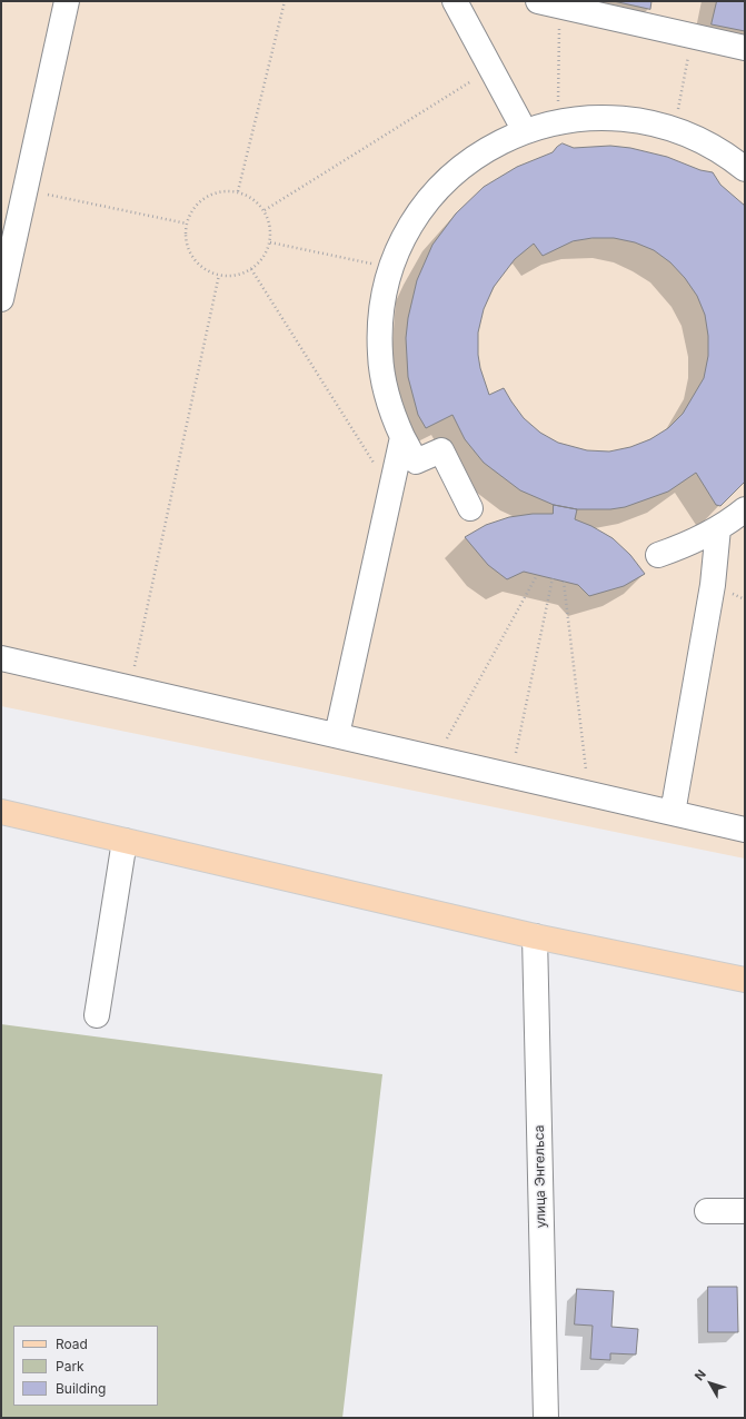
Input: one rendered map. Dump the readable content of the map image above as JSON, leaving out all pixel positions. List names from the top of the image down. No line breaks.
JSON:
{"streets":{"street":["улица Энгельса"]},"legend":["Road","Park","Building"],"north":"top left"}
